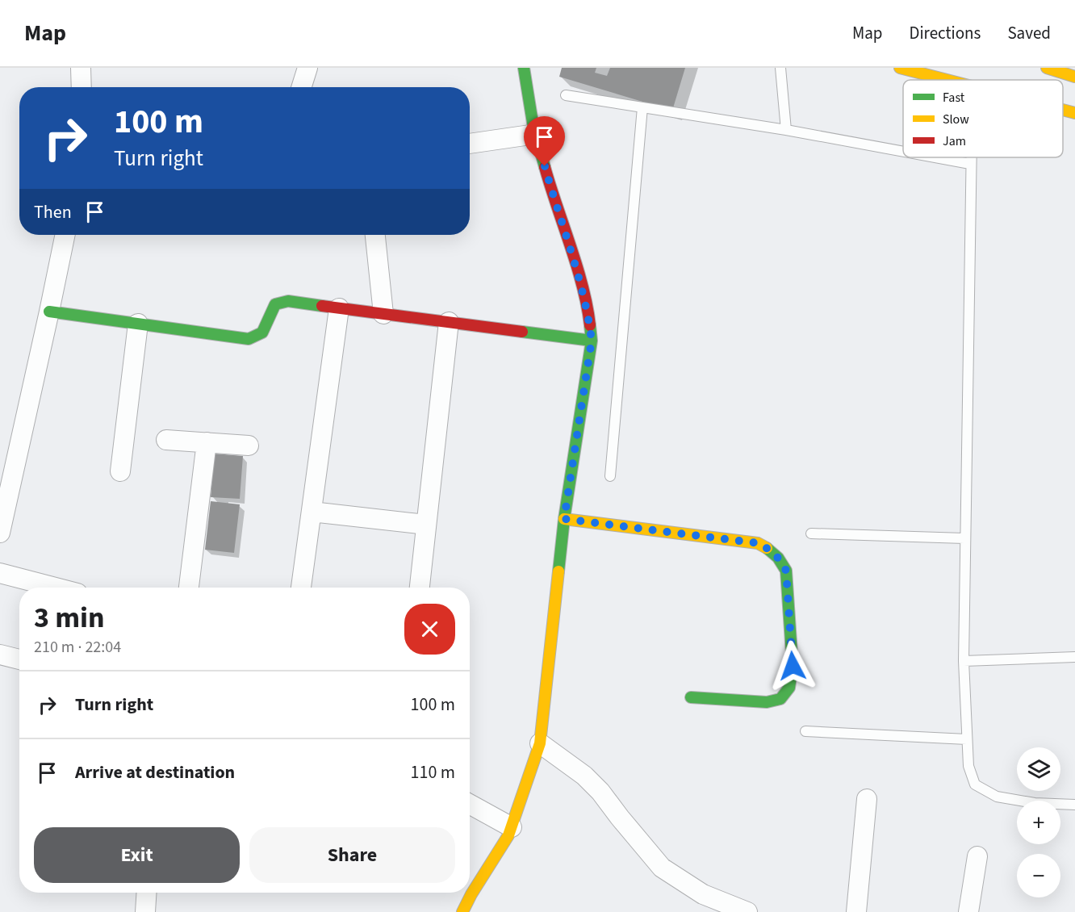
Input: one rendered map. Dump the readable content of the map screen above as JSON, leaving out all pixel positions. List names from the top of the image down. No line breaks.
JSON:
{"legend":["Fast","Slow","Jam"],"page":{"header":"Map","nav":["Map","Directions","Saved"],"turn":["100 m","Turn right"],"then":"Then","heading":["3 min","210 m · 22:04"],"list":[{"name":"Turn right","value":"100 m"},{"name":"Arrive at destination","value":"110 m"}],"map_buttons":["+","−"],"buttons":["Exit","Share"]}}
